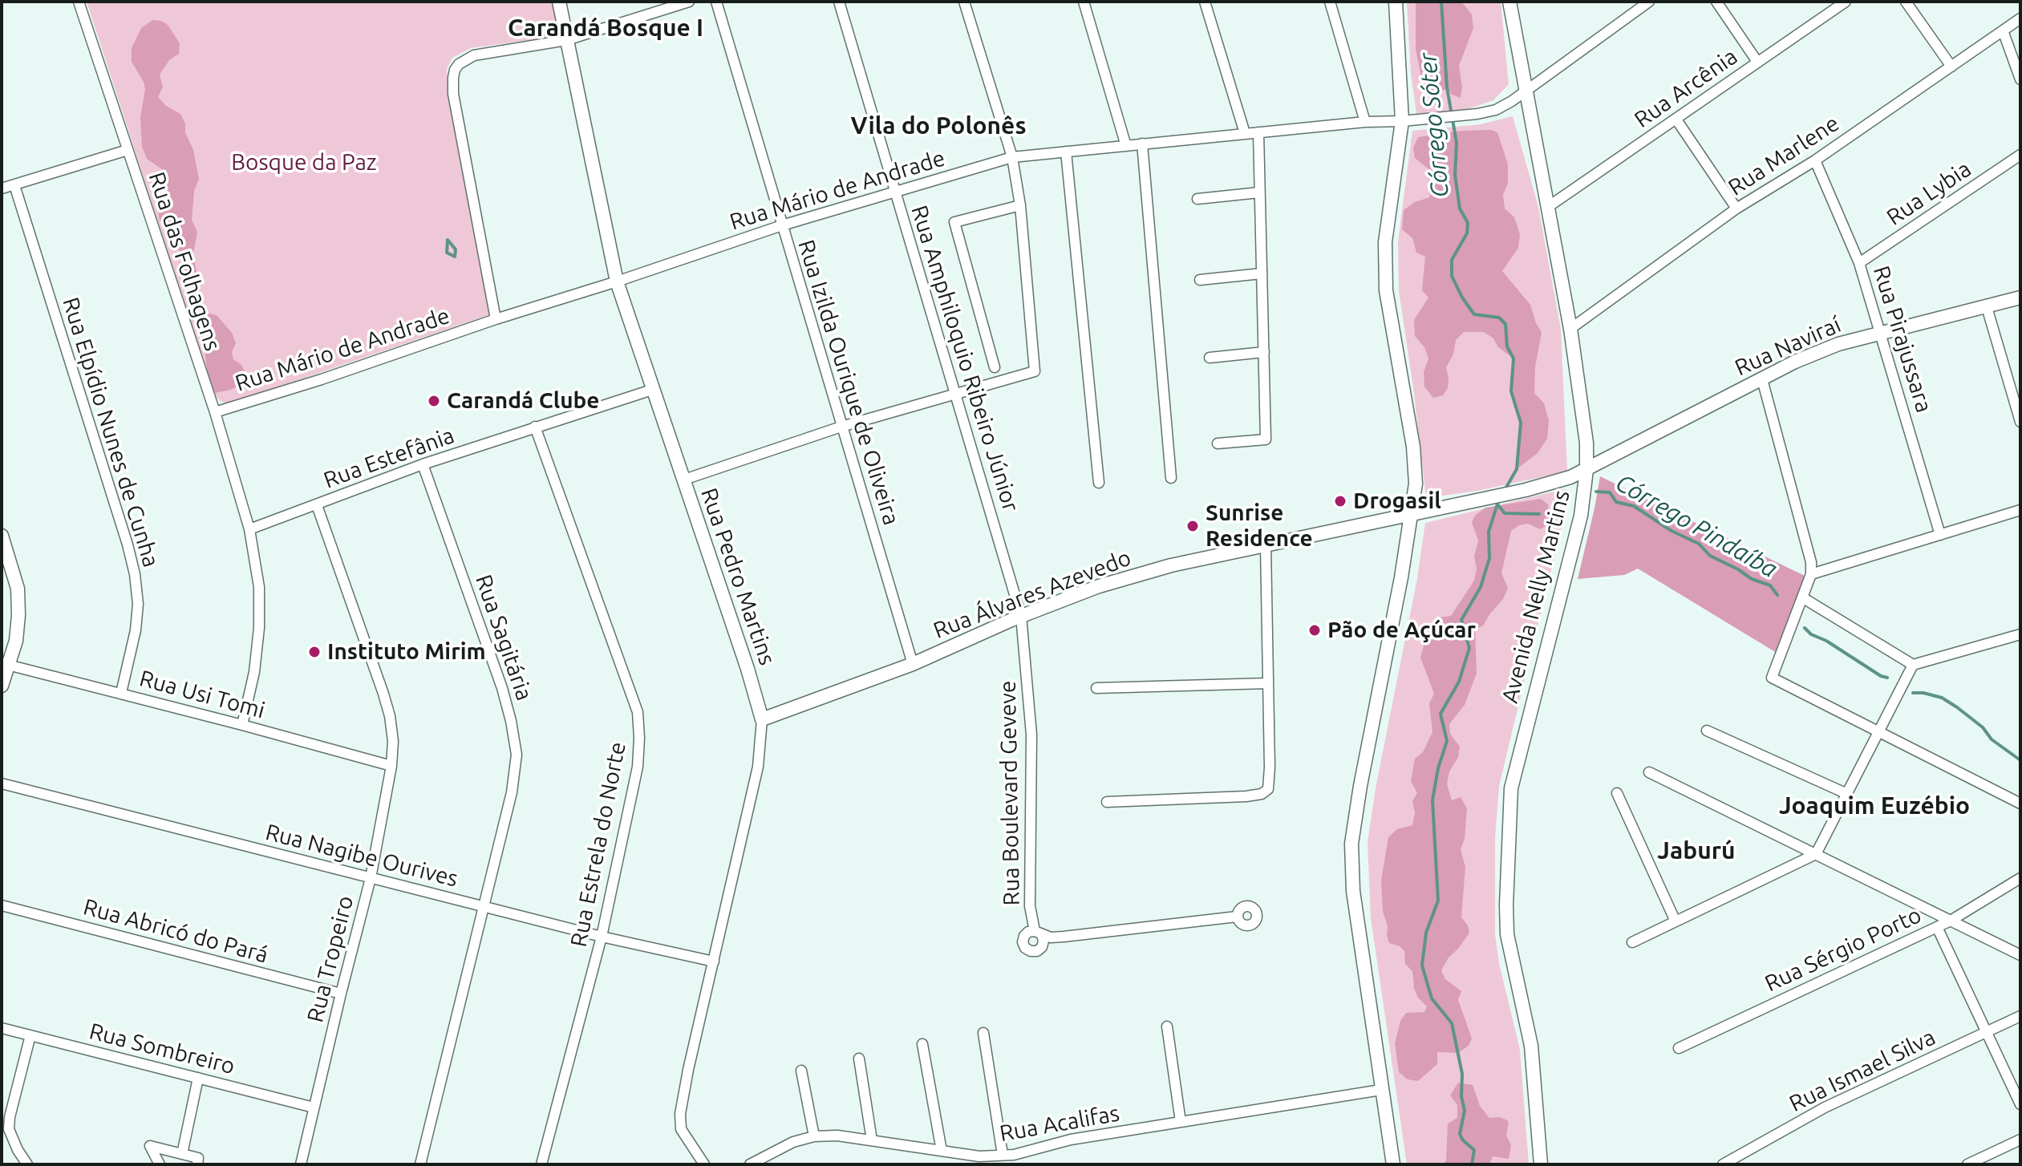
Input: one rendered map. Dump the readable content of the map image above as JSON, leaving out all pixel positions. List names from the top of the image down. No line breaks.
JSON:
{"streets":{"main road":["Rua Naviraí","Rua Pedro Martins","Rua Álvares Azevedo","Avenida Nelly Martins"],"street":["Rua Arcênia","Rua Marlene","Rua Mário de Andrade","Rua Lybia","Rua das Folhagens","Rua Pirajussara","Rua Amphiloquio Ribeiro Júnior","Rua Izilda Ourique de Oliveira","Rua Elpídio Nunes de Cunha","Rua Estefânia","Rua Sagitária","Rua Usi Tomi","Rua Boulevard Geveve","Rua Estrela do Norte","Rua Nagibe Ourives","Rua Abricó do Pará","Rua Sérgio Porto","Rua Tropeiro","Rua Sombreiro","Rua Ismael Silva","Rua Acalifas"]},"crossings":[["Rua Arcênia","Avenida Nelly Martins"],["Rua Marlene","Rua Pirajussara"],["Rua Marlene","Avenida Nelly Martins"],["Rua Mário de Andrade","Rua das Folhagens"],["Rua Mário de Andrade","Rua Amphiloquio Ribeiro Júnior"],["Rua Mário de Andrade","Rua Izilda Ourique de Oliveira"],["Rua Mário de Andrade","Rua Pedro Martins"],["Rua Mário de Andrade","Avenida Nelly Martins"],["Rua Lybia","Rua Pirajussara"],["Rua das Folhagens","Rua Estefânia"],["Rua das Folhagens","Rua Usi Tomi"],["Rua Pirajussara","Rua Naviraí"],["Rua Naviraí","Rua Álvares Azevedo"],["Rua Naviraí","Avenida Nelly Martins"],["Rua Amphiloquio Ribeiro Júnior","Rua Álvares Azevedo"],["Rua Amphiloquio Ribeiro Júnior","Rua Boulevard Geveve"],["Rua Izilda Ourique de Oliveira","Rua Álvares Azevedo"],["Rua Elpídio Nunes de Cunha","Rua Usi Tomi"],["Rua Estefânia","Rua Pedro Martins"],["Rua Estefânia","Rua Sagitária"],["Rua Estefânia","Rua Estrela do Norte"],["Rua Estefânia","Rua Tropeiro"],["Rua Pedro Martins","Rua Álvares Azevedo"],["Rua Pedro Martins","Rua Nagibe Ourives"],["Rua Álvares Azevedo","Avenida Nelly Martins"],["Rua Álvares Azevedo","Rua Boulevard Geveve"],["Rua Sagitária","Rua Nagibe Ourives"],["Rua Usi Tomi","Rua Tropeiro"],["Rua Estrela do Norte","Rua Nagibe Ourives"],["Rua Nagibe Ourives","Rua Tropeiro"],["Rua Abricó do Pará","Rua Tropeiro"],["Rua Tropeiro","Rua Sombreiro"]],"districts":["Carandá Bosque I","Vila do Polonês","Joaquim Euzébio","Jaburú"],"water":["Córrego Sóter","Córrego Pindaíba"],"parks":["Bosque da Paz"],"places":["Carandá Clube","Drogasil","Sunrise Residence","Pão de Açúcar","Instituto Mirim"]}
